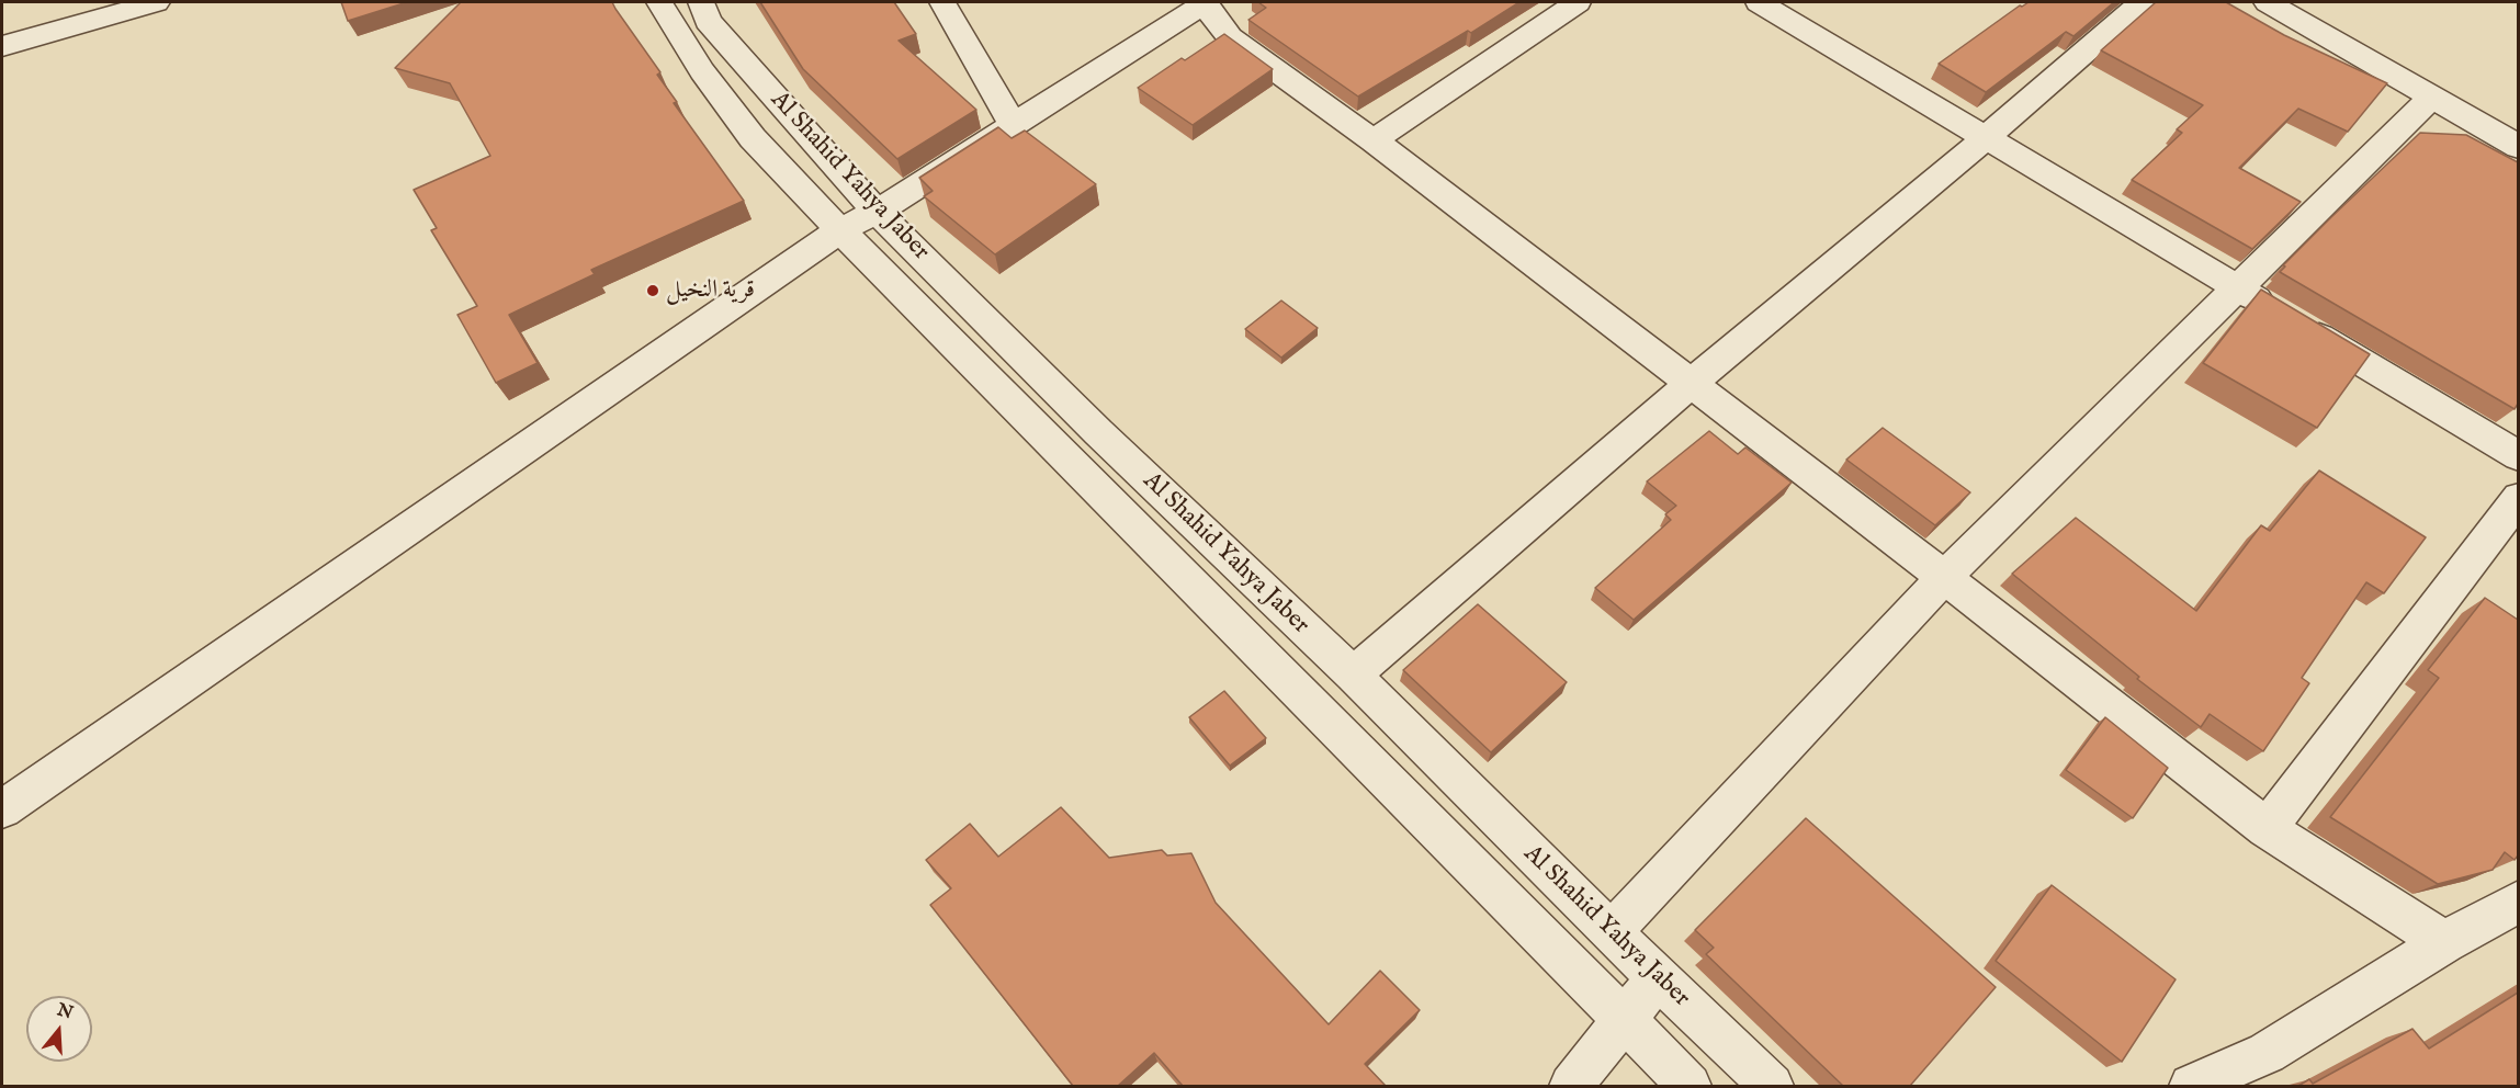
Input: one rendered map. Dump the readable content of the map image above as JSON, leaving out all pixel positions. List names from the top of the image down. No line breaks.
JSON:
{"streets":{"street":["Al Shahid Yahya Jaber"]},"places":["قرية النخيل"],"north":"top"}
